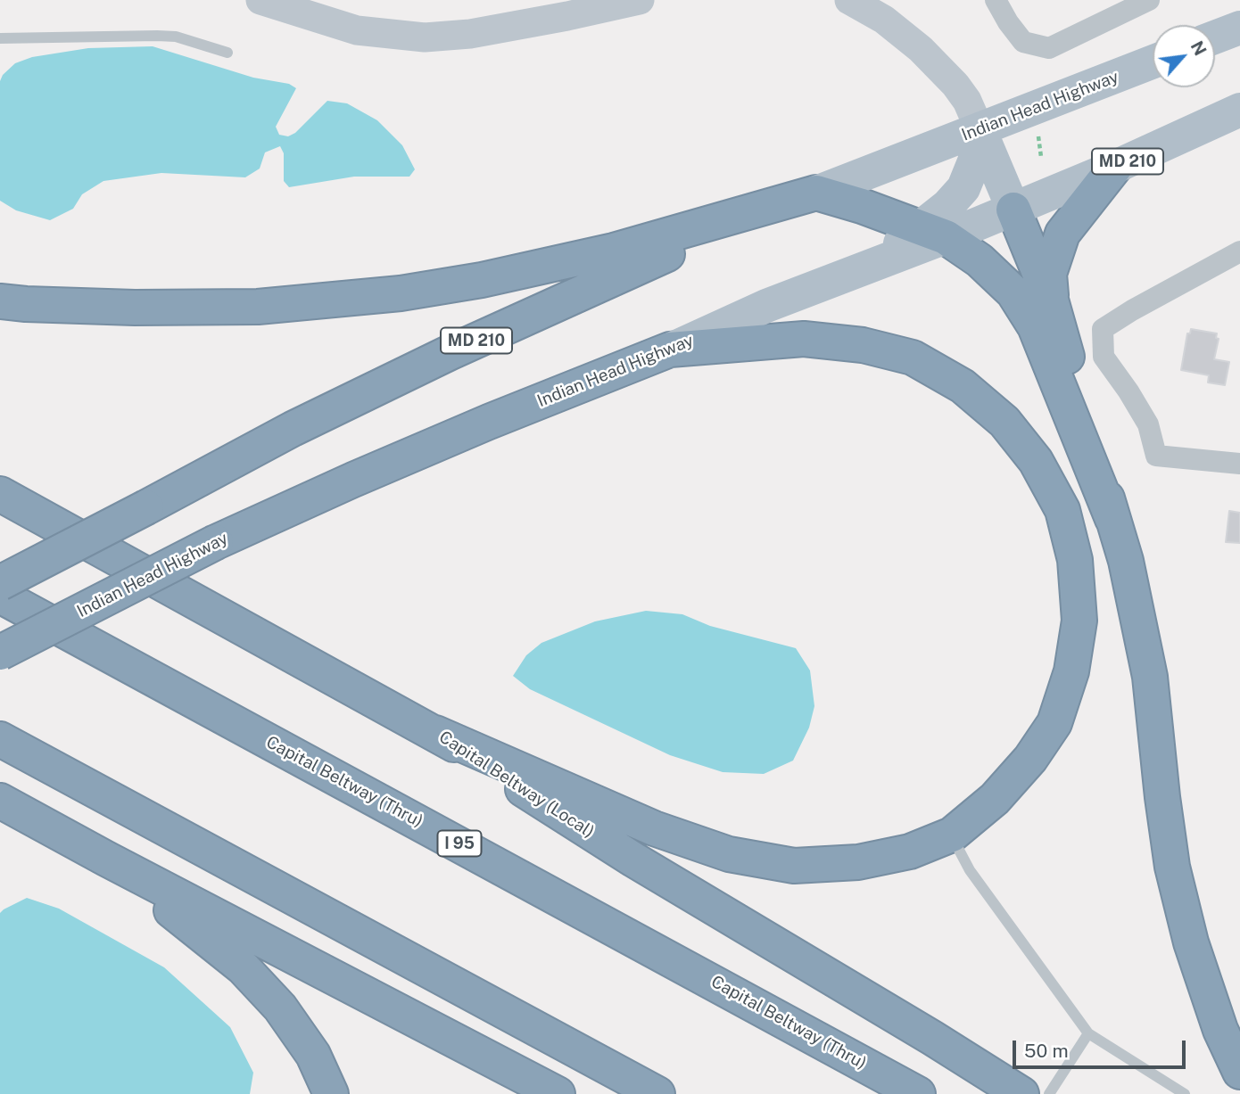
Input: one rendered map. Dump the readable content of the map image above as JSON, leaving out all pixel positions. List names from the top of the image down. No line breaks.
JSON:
{"streets":{"highway":["Indian Head Highway","MD 210","Capital Beltway (Thru)","Capital Beltway (Local)","I 95"]},"scale_bar":"50 m","north":"top right"}
